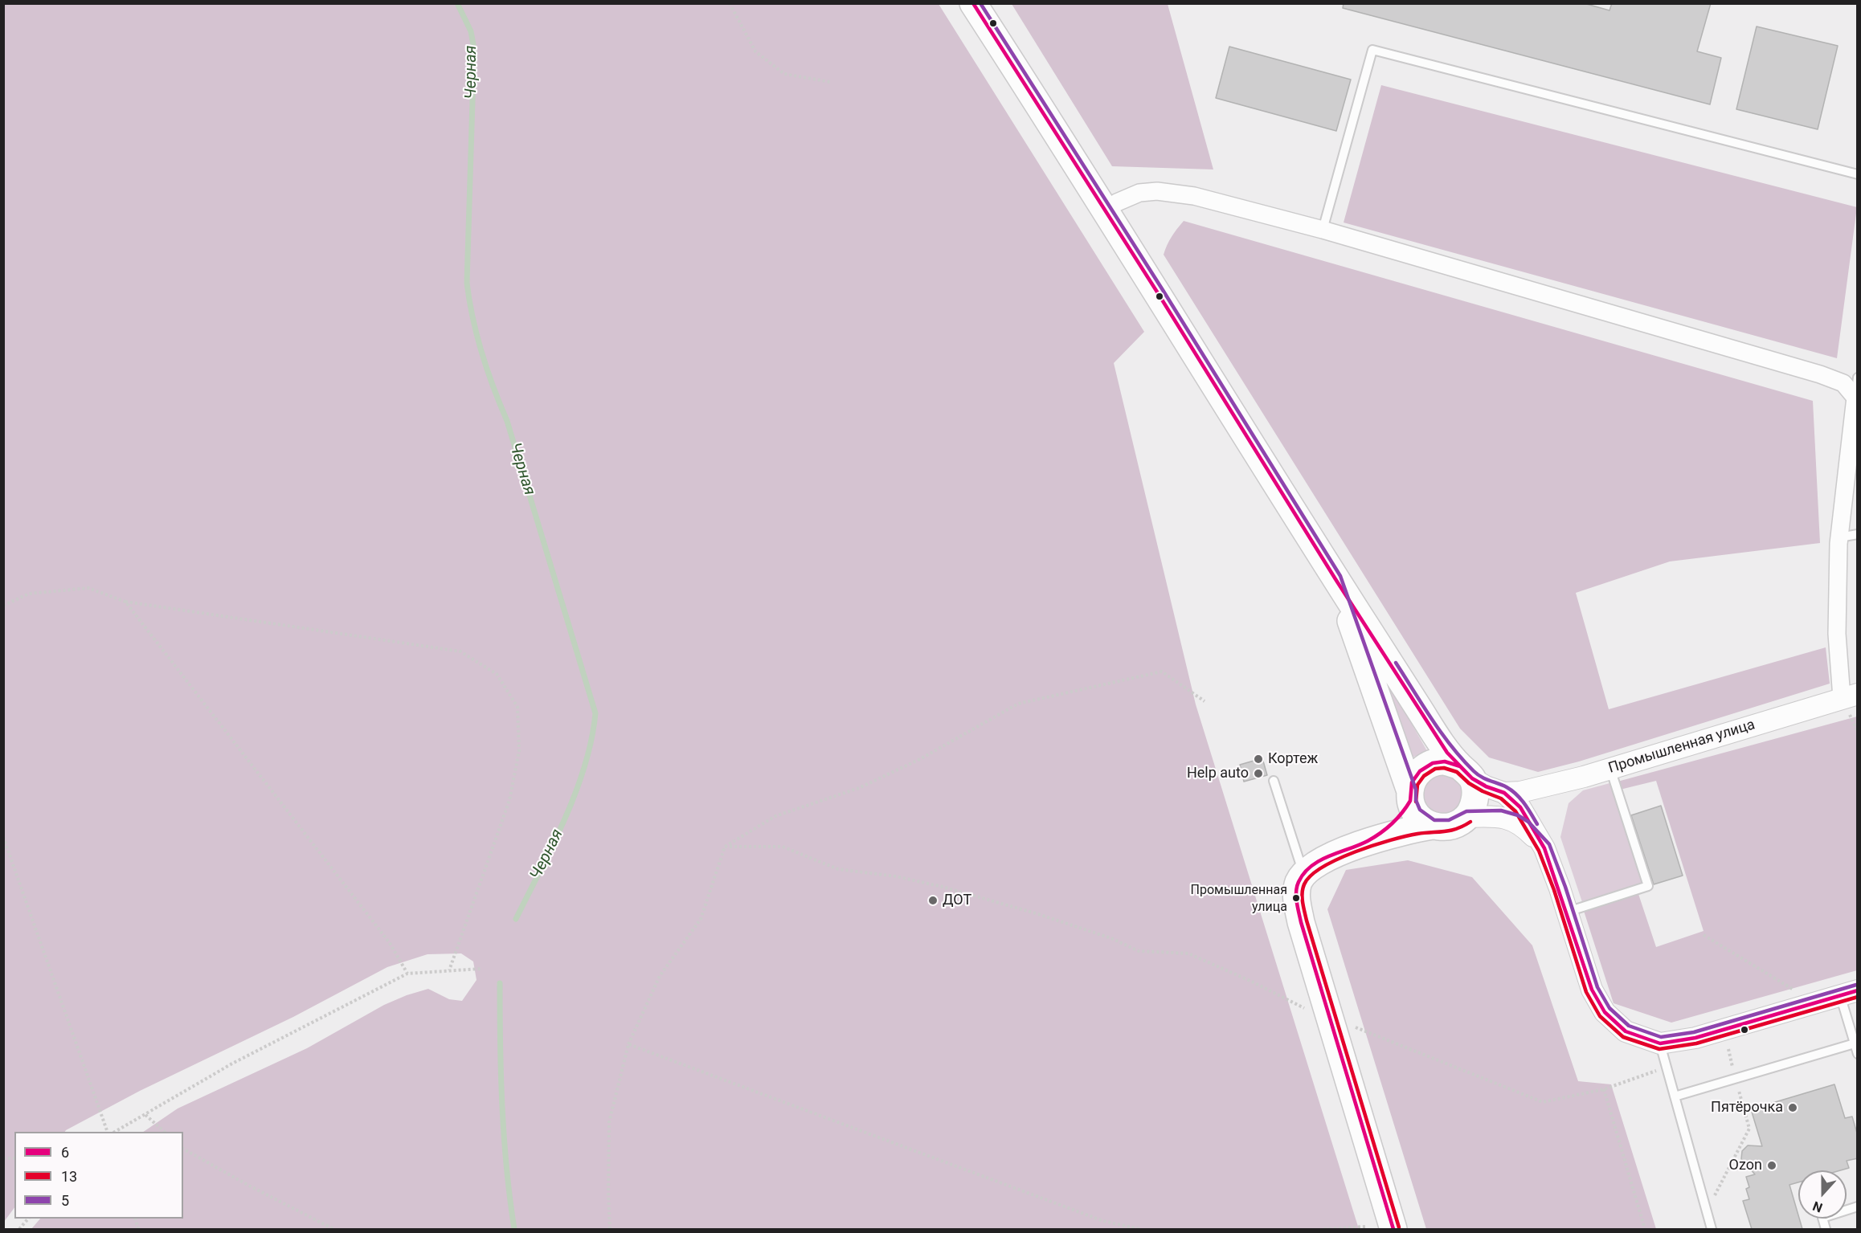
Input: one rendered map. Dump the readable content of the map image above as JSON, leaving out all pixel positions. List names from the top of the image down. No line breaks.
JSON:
{"streets":{"street":["Промышленная улица"]},"water":["Черная"],"places":["Кортеж","Help auto","Промышленная улица","ДОТ","Пятёрочка","Ozon"],"lines":["transit line 6","transit line 5","transit line 13"],"legend":["6","13","5"],"north":"bottom"}
